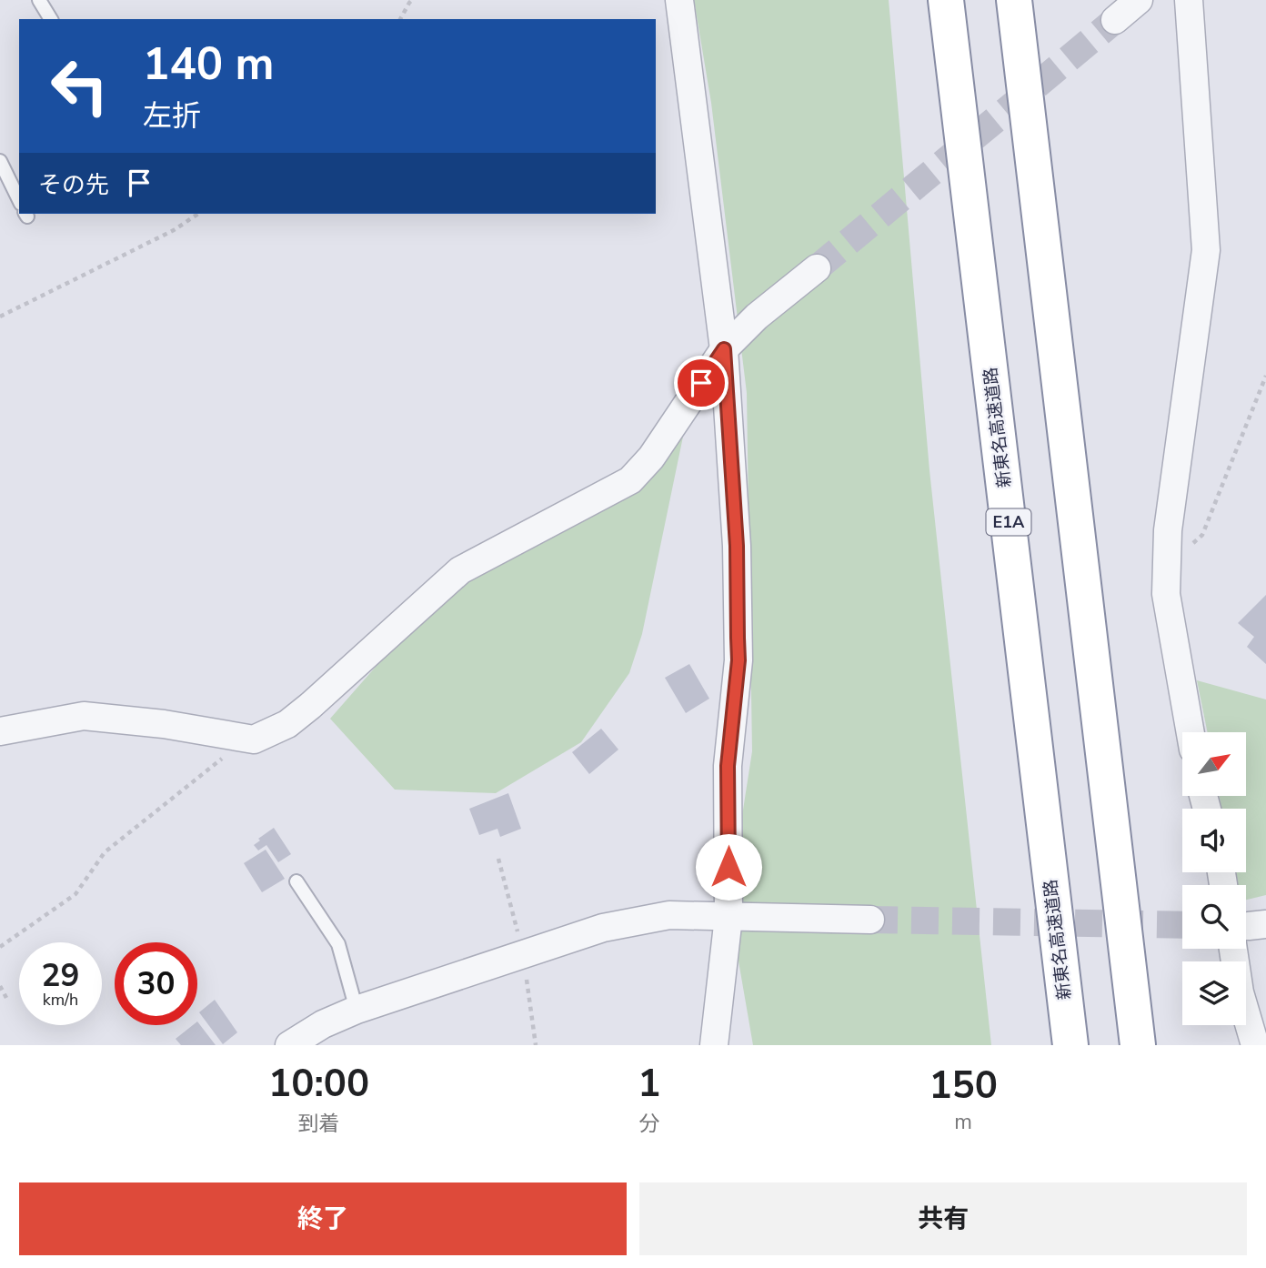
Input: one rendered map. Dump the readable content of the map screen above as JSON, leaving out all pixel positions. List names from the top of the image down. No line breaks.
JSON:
{"streets":{"highway":["新東名高速道路","E1A"]},"north":"top right","page":{"turn":["140 m","左折"],"then":"その先","speed":"29 km/h","limit":"30","eta":["10:00","到着","1","分","150","m"],"buttons":["終了","共有"]}}
